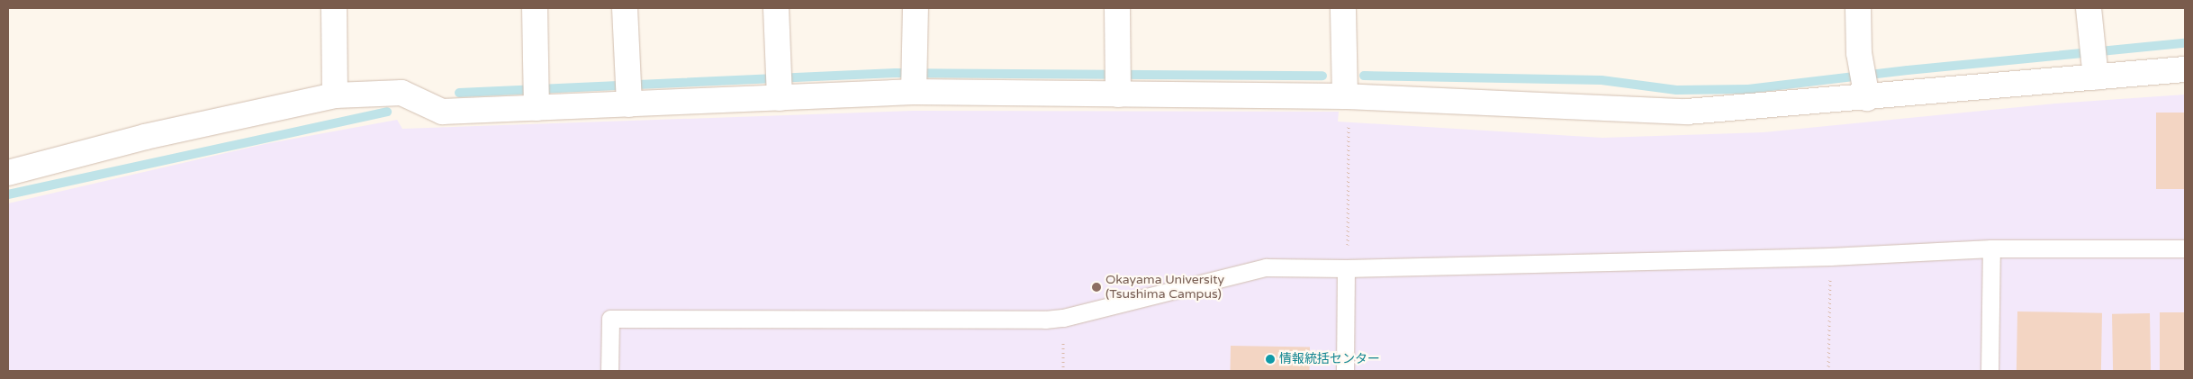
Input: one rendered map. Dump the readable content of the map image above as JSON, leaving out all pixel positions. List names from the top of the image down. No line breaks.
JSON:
{"places":["Okayama University (Tsushima Campus)","情報統括センター"]}
